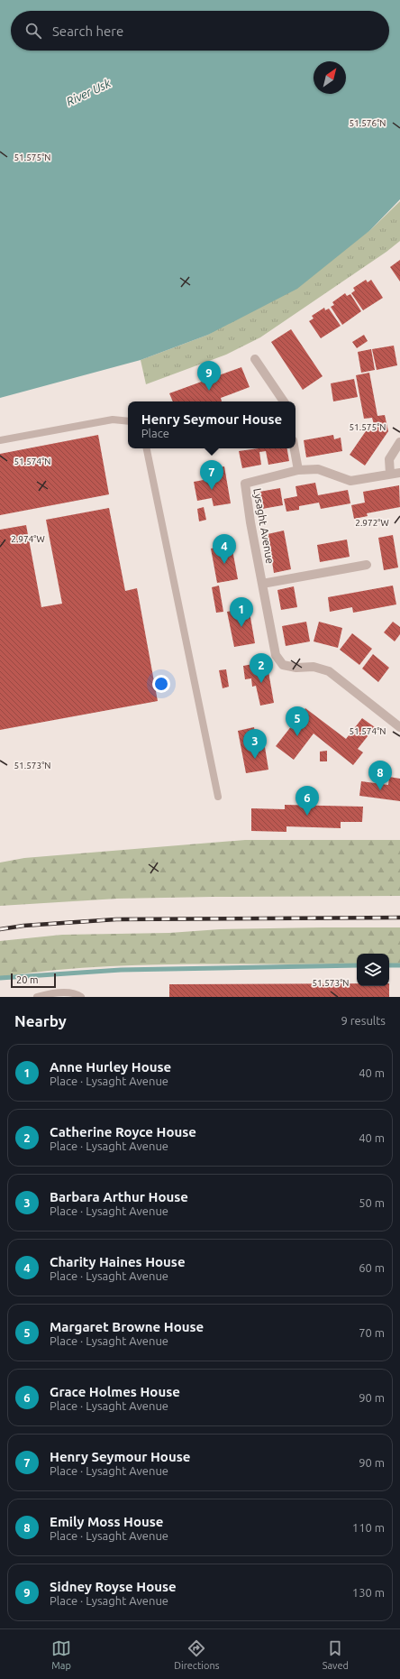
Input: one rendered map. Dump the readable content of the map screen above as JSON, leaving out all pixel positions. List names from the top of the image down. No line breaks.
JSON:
{"streets":{"street":["Lysaght Avenue"]},"water":["River Usk"],"scale_bar":"20 m","north":"top right","page":{"search":"Search here","pins":["9","7","4","1","2","5","3","8","6"],"popup":["Henry Seymour House","Place"],"scale":"20 m","heading":["Nearby","9 results"],"list":[{"mark":"1","name":"Anne Hurley House","note":"Place · Lysaght Avenue","value":"40 m"},{"mark":"2","name":"Catherine Royce House","note":"Place · Lysaght Avenue","value":"40 m"},{"mark":"3","name":"Barbara Arthur House","note":"Place · Lysaght Avenue","value":"50 m"},{"mark":"4","name":"Charity Haines House","note":"Place · Lysaght Avenue","value":"60 m"},{"mark":"5","name":"Margaret Browne House","note":"Place · Lysaght Avenue","value":"70 m"},{"mark":"6","name":"Grace Holmes House","note":"Place · Lysaght Avenue","value":"90 m"},{"mark":"7","name":"Henry Seymour House","note":"Place · Lysaght Avenue","value":"90 m"},{"mark":"8","name":"Emily Moss House","note":"Place · Lysaght Avenue","value":"110 m"},{"mark":"9","name":"Sidney Royse House","note":"Place · Lysaght Avenue","value":"130 m"}],"nav":["Map","Directions","Saved"]},"coordinates":["51.576°N","51.575°N","51.574°N","2.972°W","2.974°W","51.573°N"]}
